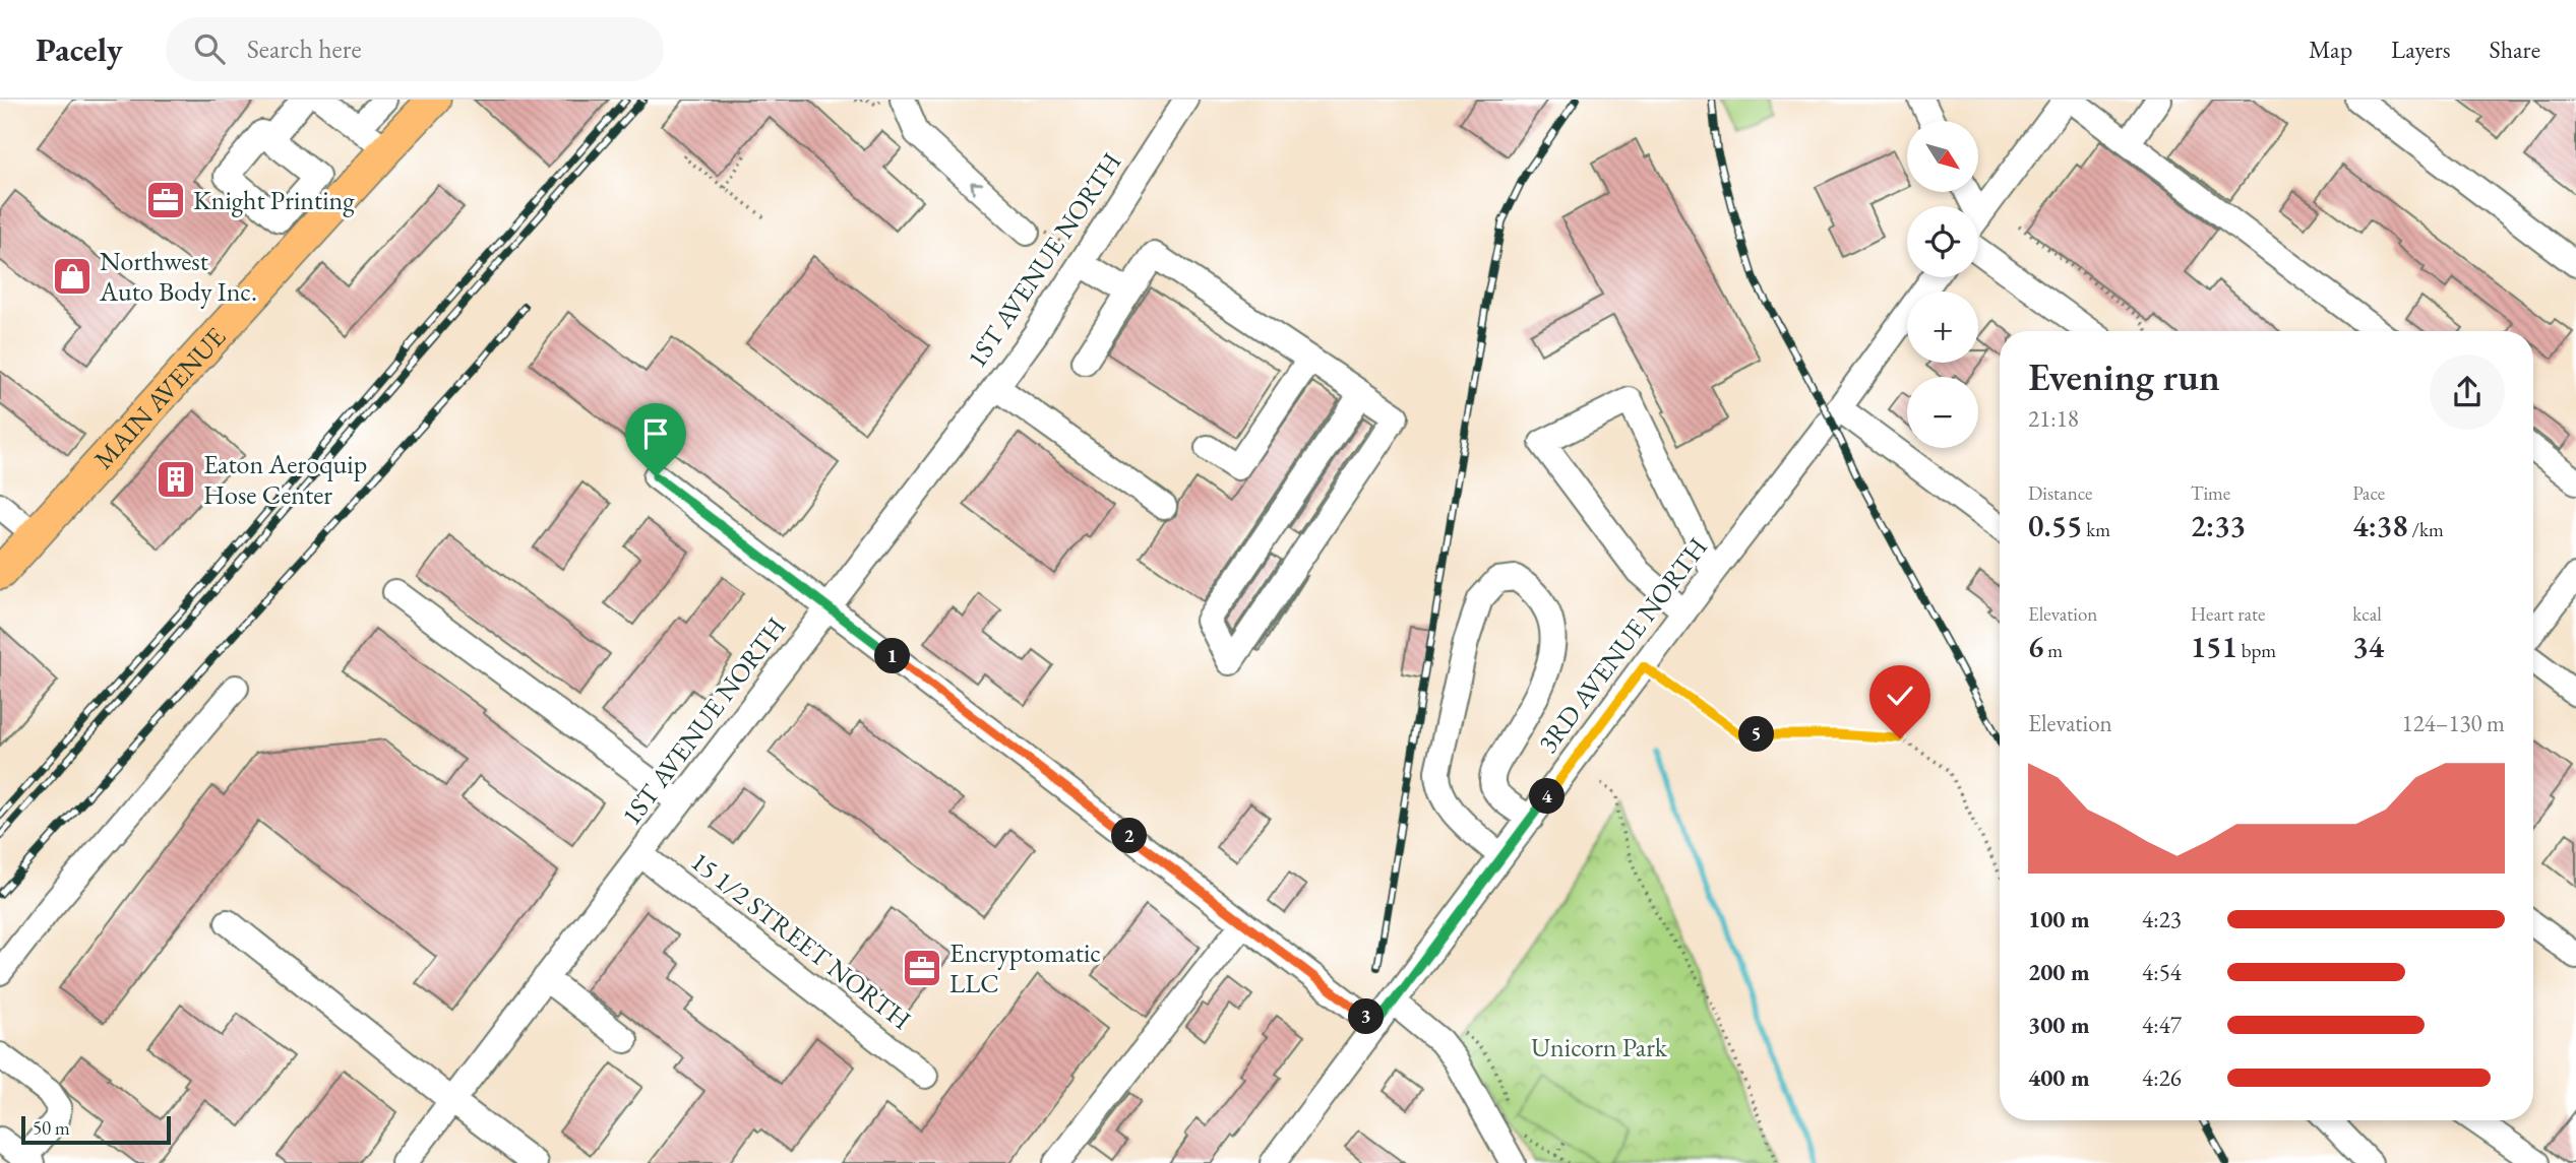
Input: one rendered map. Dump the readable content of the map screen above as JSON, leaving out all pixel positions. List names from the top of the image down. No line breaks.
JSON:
{"streets":{"main road":["MAIN AVENUE"],"street":["1ST AVENUE NORTH","3RD AVENUE NORTH","15 1/2 STREET NORTH"]},"crossings":[["1ST AVENUE NORTH","15 1/2 STREET NORTH"]],"parks":["Unicorn Park"],"places":{"office":["Knight Printing","Encryptomatic LLC"],"shop":["Northwest Auto Body Inc."],"building":["Eaton Aeroquip Hose Center"]},"scale_bar":"50 m","north":"bottom right","page":{"header":"Pacely","search":"Search here","nav":["Map","Layers","Share"],"map_buttons":["+","−"],"heading":["Evening run","21:18"],"stats":[["Distance","0.55 km"],["Time","2:33"],["Pace","4:38 /km"],["Elevation","6 m"],["Heart rate","151 bpm"],["kcal","34"]],"pins":["1","5","4","2","3"],"chart":["Elevation","124–130 m"],"list":[{"name":"100 m","note":"4:23"},{"name":"200 m","note":"4:54"},{"name":"300 m","note":"4:47"},{"name":"400 m","note":"4:26"}],"scale":"50 m"}}
